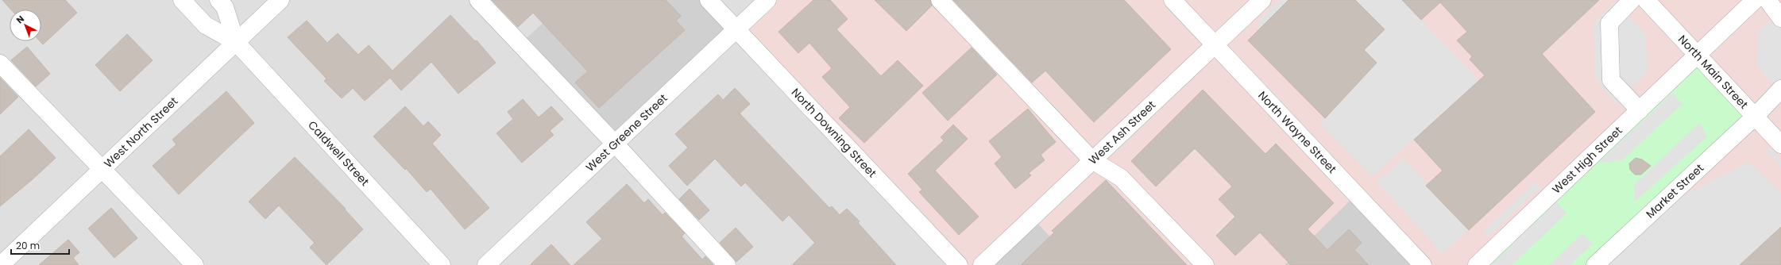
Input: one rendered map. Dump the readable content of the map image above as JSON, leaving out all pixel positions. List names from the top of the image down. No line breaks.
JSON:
{"streets":{"street":["North Main Street","North Wayne Street","West North Street","West Greene Street","North Downing Street","West Ash Street","Caldwell Street","West High Street","Market Street"]},"crossings":[["North Main Street","West High Street"],["North Main Street","Market Street"],["North Wayne Street","West Ash Street"],["West North Street","Caldwell Street"],["West Greene Street","North Downing Street"]],"scale_bar":"20 m","north":"top left"}
